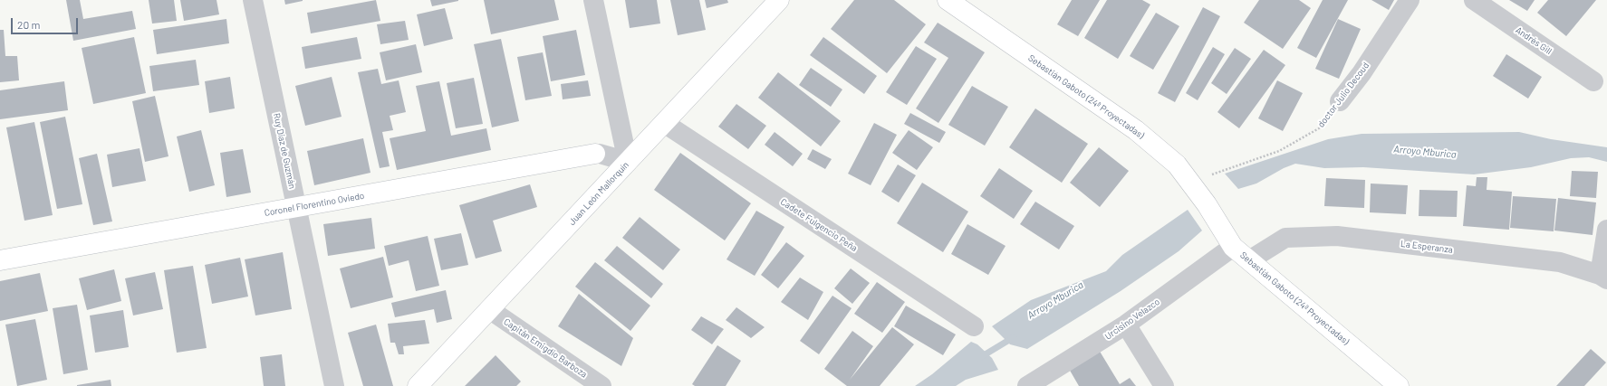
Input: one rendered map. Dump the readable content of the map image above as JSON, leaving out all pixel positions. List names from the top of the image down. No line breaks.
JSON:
{"streets":{"street":["Andrés Gill","doctor Julio Decoud","Sebastián Gaboto (24ª Proyectadas)","Ruy Díaz de Guzmán","Juan León Mallorquín","Coronel Florentino Oviedo","Cadete Fulgencio Peña","La Esperanza","Urcisino Velazco","Capitán Emigdio Barboza"]},"crossings":[["doctor Julio Decoud","Sebastián Gaboto (24ª Proyectadas)"],["Sebastián Gaboto (24ª Proyectadas)","La Esperanza"],["Sebastián Gaboto (24ª Proyectadas)","Urcisino Velazco"],["Ruy Díaz de Guzmán","Coronel Florentino Oviedo"],["Juan León Mallorquín","Coronel Florentino Oviedo"],["Juan León Mallorquín","Cadete Fulgencio Peña"],["Juan León Mallorquín","Capitán Emigdio Barboza"]],"water":["Arroyo Mburica"],"scale_bar":"20 m"}
